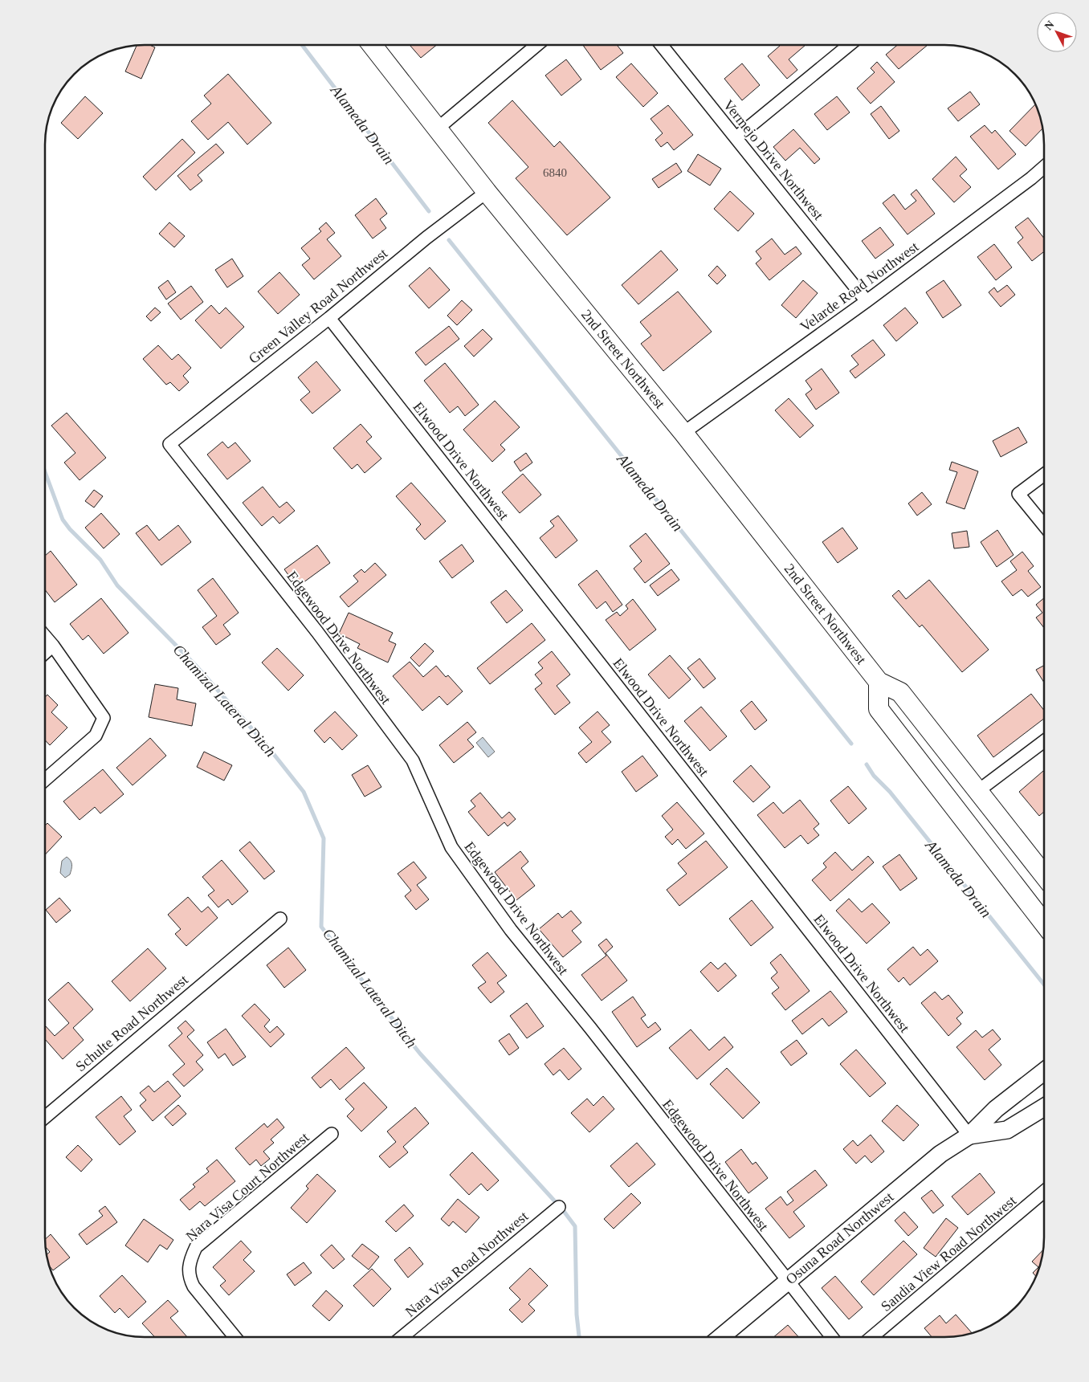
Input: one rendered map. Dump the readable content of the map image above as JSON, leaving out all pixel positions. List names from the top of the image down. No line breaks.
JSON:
{"streets":{"main road":["2nd Street Northwest","Osuna Road Northwest"],"street":["Vermejo Drive Northwest","Velarde Road Northwest","Green Valley Road Northwest","Elwood Drive Northwest","Edgewood Drive Northwest","Schulte Road Northwest","Nara Visa Court Northwest","Sandia View Road Northwest","Nara Visa Road Northwest"]},"crossings":[["Vermejo Drive Northwest","Velarde Road Northwest"],["Velarde Road Northwest","2nd Street Northwest"],["Green Valley Road Northwest","2nd Street Northwest"],["Green Valley Road Northwest","Elwood Drive Northwest"],["Green Valley Road Northwest","Edgewood Drive Northwest"],["Elwood Drive Northwest","Osuna Road Northwest"],["Edgewood Drive Northwest","Osuna Road Northwest"]],"water":["Alameda Drain","Chamizal Lateral Ditch"],"house_numbers":["6840"],"north":"top left"}
